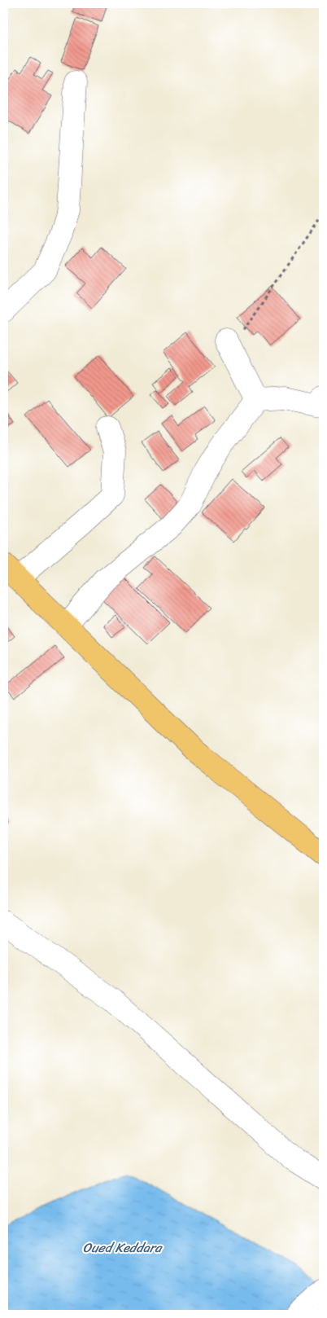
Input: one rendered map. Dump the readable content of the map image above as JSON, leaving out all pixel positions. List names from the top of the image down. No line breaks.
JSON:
{"water":["Oued Keddara"]}
